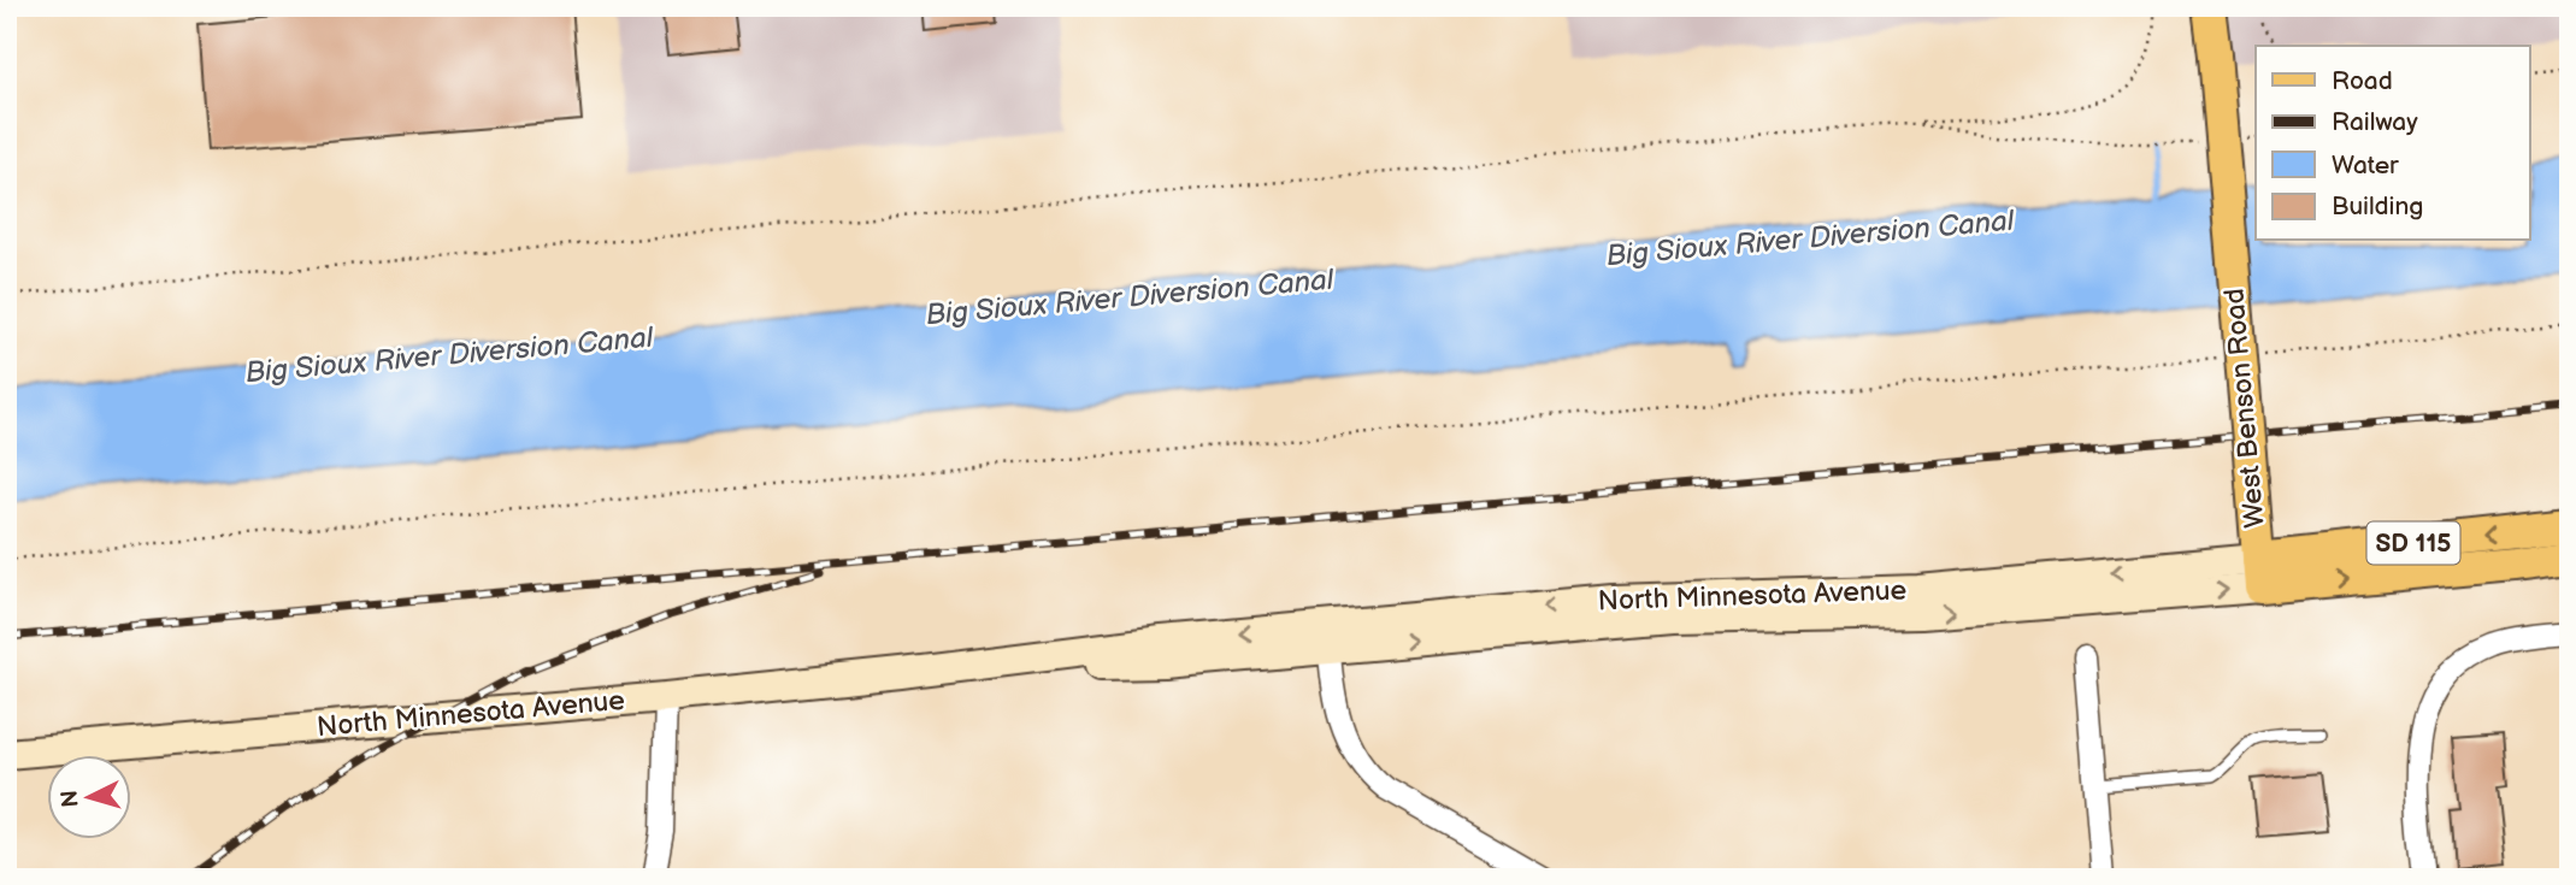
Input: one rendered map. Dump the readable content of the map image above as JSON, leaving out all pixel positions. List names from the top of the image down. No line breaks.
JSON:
{"streets":{"main road":["West Benson Road","SD 115","North Minnesota Avenue"]},"crossings":[["West Benson Road","North Minnesota Avenue"]],"water":["Big Sioux River Diversion Canal"],"legend":["Road","Railway","Water","Building"],"north":"left"}
